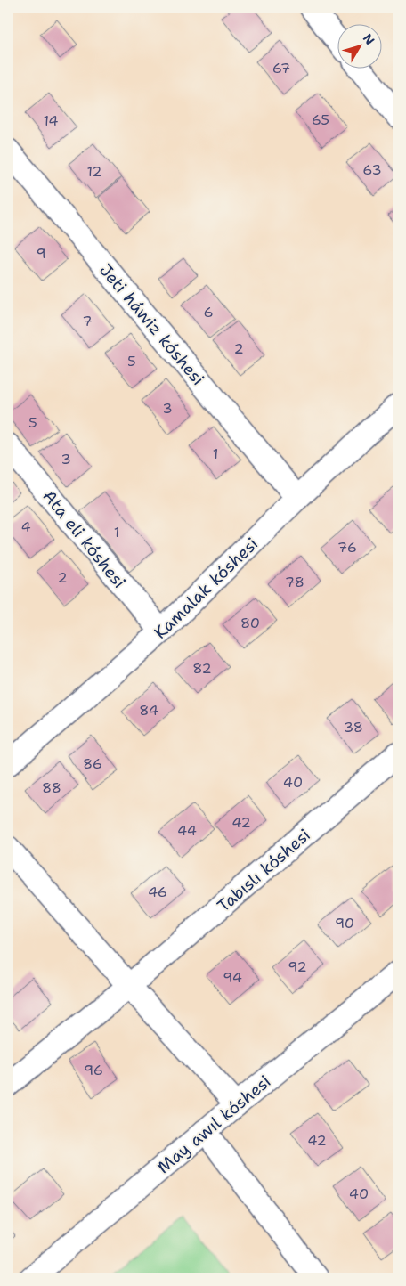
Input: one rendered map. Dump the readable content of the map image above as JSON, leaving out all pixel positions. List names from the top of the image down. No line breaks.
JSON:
{"streets":{"street":["Jeti háwiz kóshesi","Ata eli kóshesi","Kamalak kóshesi","Tabıslı kóshesi","May awıl kóshesi"]},"crossings":[["Jeti háwiz kóshesi","Kamalak kóshesi"],["Ata eli kóshesi","Kamalak kóshesi"]],"house_numbers":["67","65","14","63","12","9","6","7","2","5","3","5","1","3","4","1","76","2","78","80","82","84","38","86","40","88","42","44","46","90","92","94","96","42","40"],"north":"top right"}
